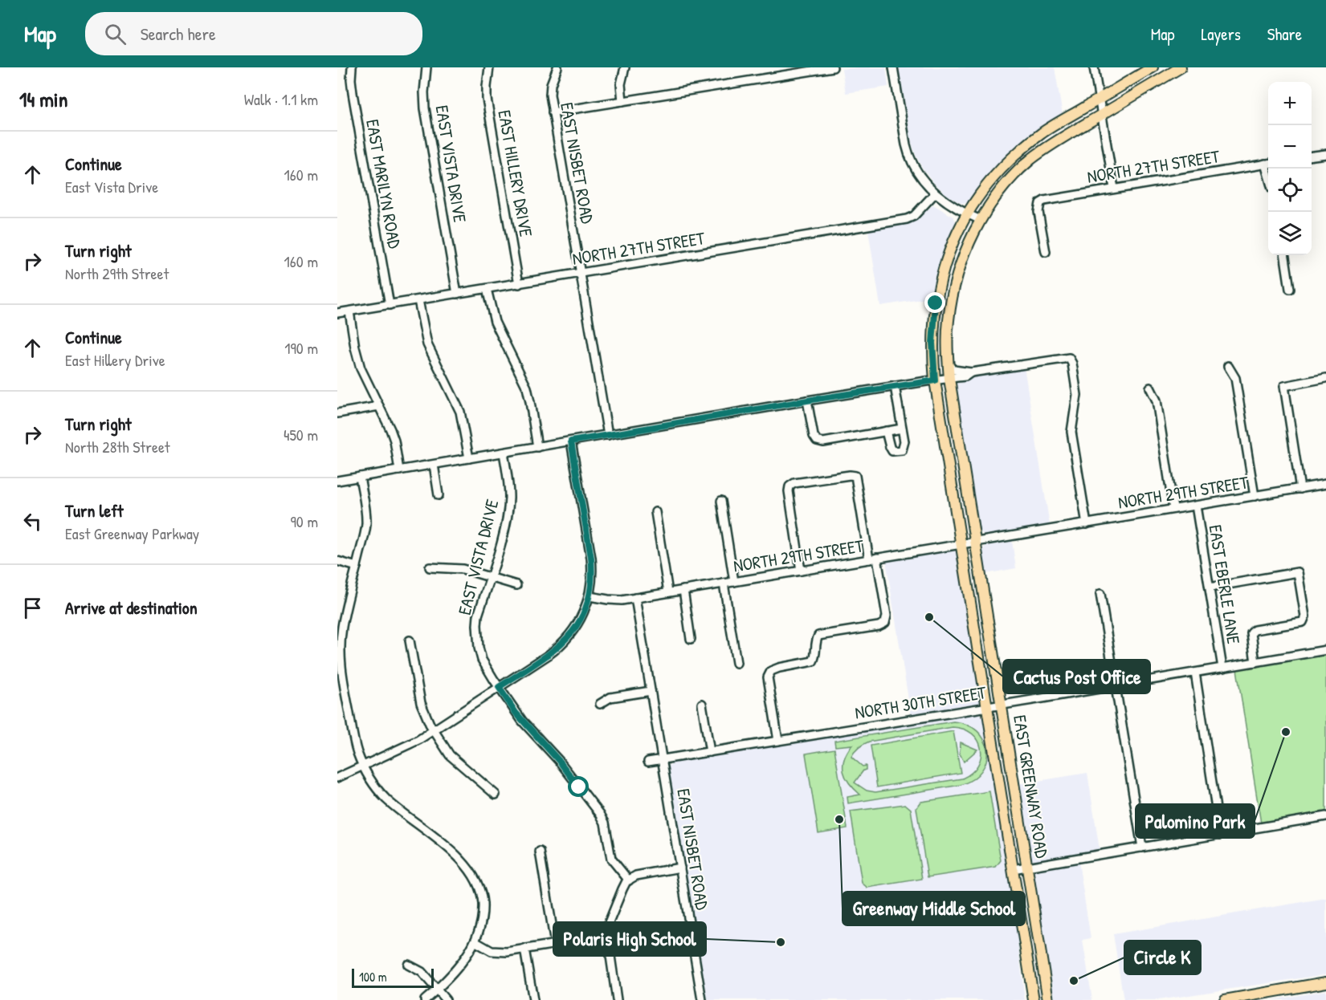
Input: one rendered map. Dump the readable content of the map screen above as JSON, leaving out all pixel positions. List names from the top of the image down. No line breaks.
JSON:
{"streets":{"main road":["EAST GREENWAY ROAD"],"street":["EAST NISBET ROAD","EAST VISTA DRIVE","NORTH 27TH STREET","EAST HILLERY DRIVE","EAST MARILYN ROAD","NORTH 29TH STREET","EAST EBERLE LANE","NORTH 30TH STREET"]},"crossings":[["EAST NISBET ROAD","NORTH 27TH STREET"],["EAST NISBET ROAD","NORTH 29TH STREET"],["EAST NISBET ROAD","NORTH 30TH STREET"],["EAST VISTA DRIVE","NORTH 27TH STREET"],["NORTH 27TH STREET","EAST HILLERY DRIVE"],["NORTH 27TH STREET","EAST MARILYN ROAD"],["NORTH 29TH STREET","EAST EBERLE LANE"],["NORTH 29TH STREET","EAST GREENWAY ROAD"],["EAST EBERLE LANE","NORTH 30TH STREET"],["NORTH 30TH STREET","EAST GREENWAY ROAD"]],"places":["Cactus Post Office","Palomino Park","Greenway Middle School","Polaris High School","Circle K"],"scale_bar":"100 m","page":{"header":"Map","search":"Search here","nav":["Map","Layers","Share"],"heading":["14 min","Walk · 1.1 km"],"map_buttons":["+","−"],"list":[["Continue","East Vista Drive","160 m"],["Turn right","North 29th Street","160 m"],["Continue","East Hillery Drive","190 m"],["Turn right","North 28th Street","450 m"],["Turn left","East Greenway Parkway","90 m"],"Arrive at destination"],"scale":"100 m"}}
